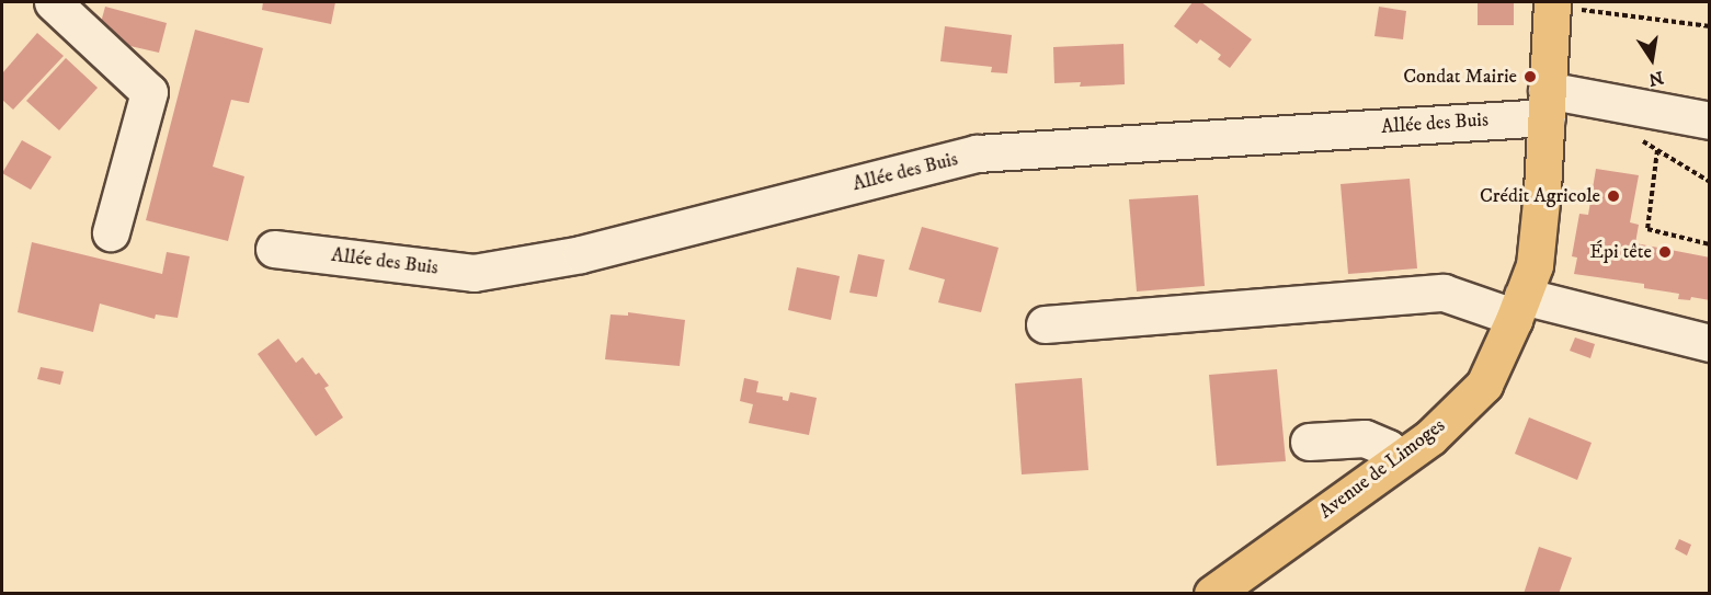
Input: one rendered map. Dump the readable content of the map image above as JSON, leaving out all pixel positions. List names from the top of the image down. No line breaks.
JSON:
{"streets":{"main road":["Avenue de Limoges"],"street":["Allée des Buis"]},"crossings":[["Allée des Buis","Avenue de Limoges"]],"places":["Condat Mairie","Crédit Agricole","Épi tête"],"north":"bottom"}
